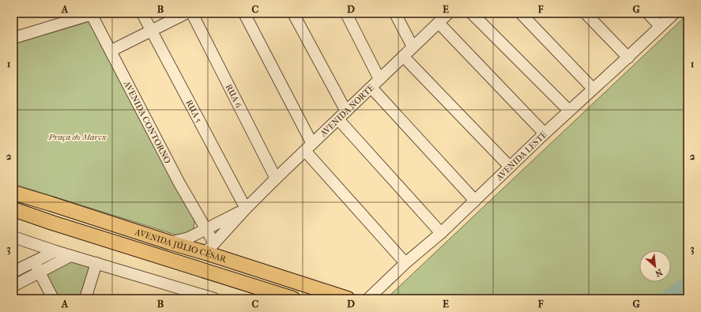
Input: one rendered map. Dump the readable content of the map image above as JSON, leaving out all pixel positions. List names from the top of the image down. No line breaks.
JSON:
{"streets":{"main road":["AVENIDA JÚLIO CÉSAR"],"street":["RUA 6","AVENIDA NORTE","RUA 5","AVENIDA CONTORNO","AVENIDA LESTE"]},"crossings":[["RUA 6","AVENIDA NORTE"],["AVENIDA NORTE","RUA 5"],["AVENIDA CONTORNO","AVENIDA JÚLIO CÉSAR"]],"parks":["Praça do Marex"],"north":"bottom right","grid":{"columns":["A","B","C","D","E","F","G"],"rows":["1","2","3"]}}
